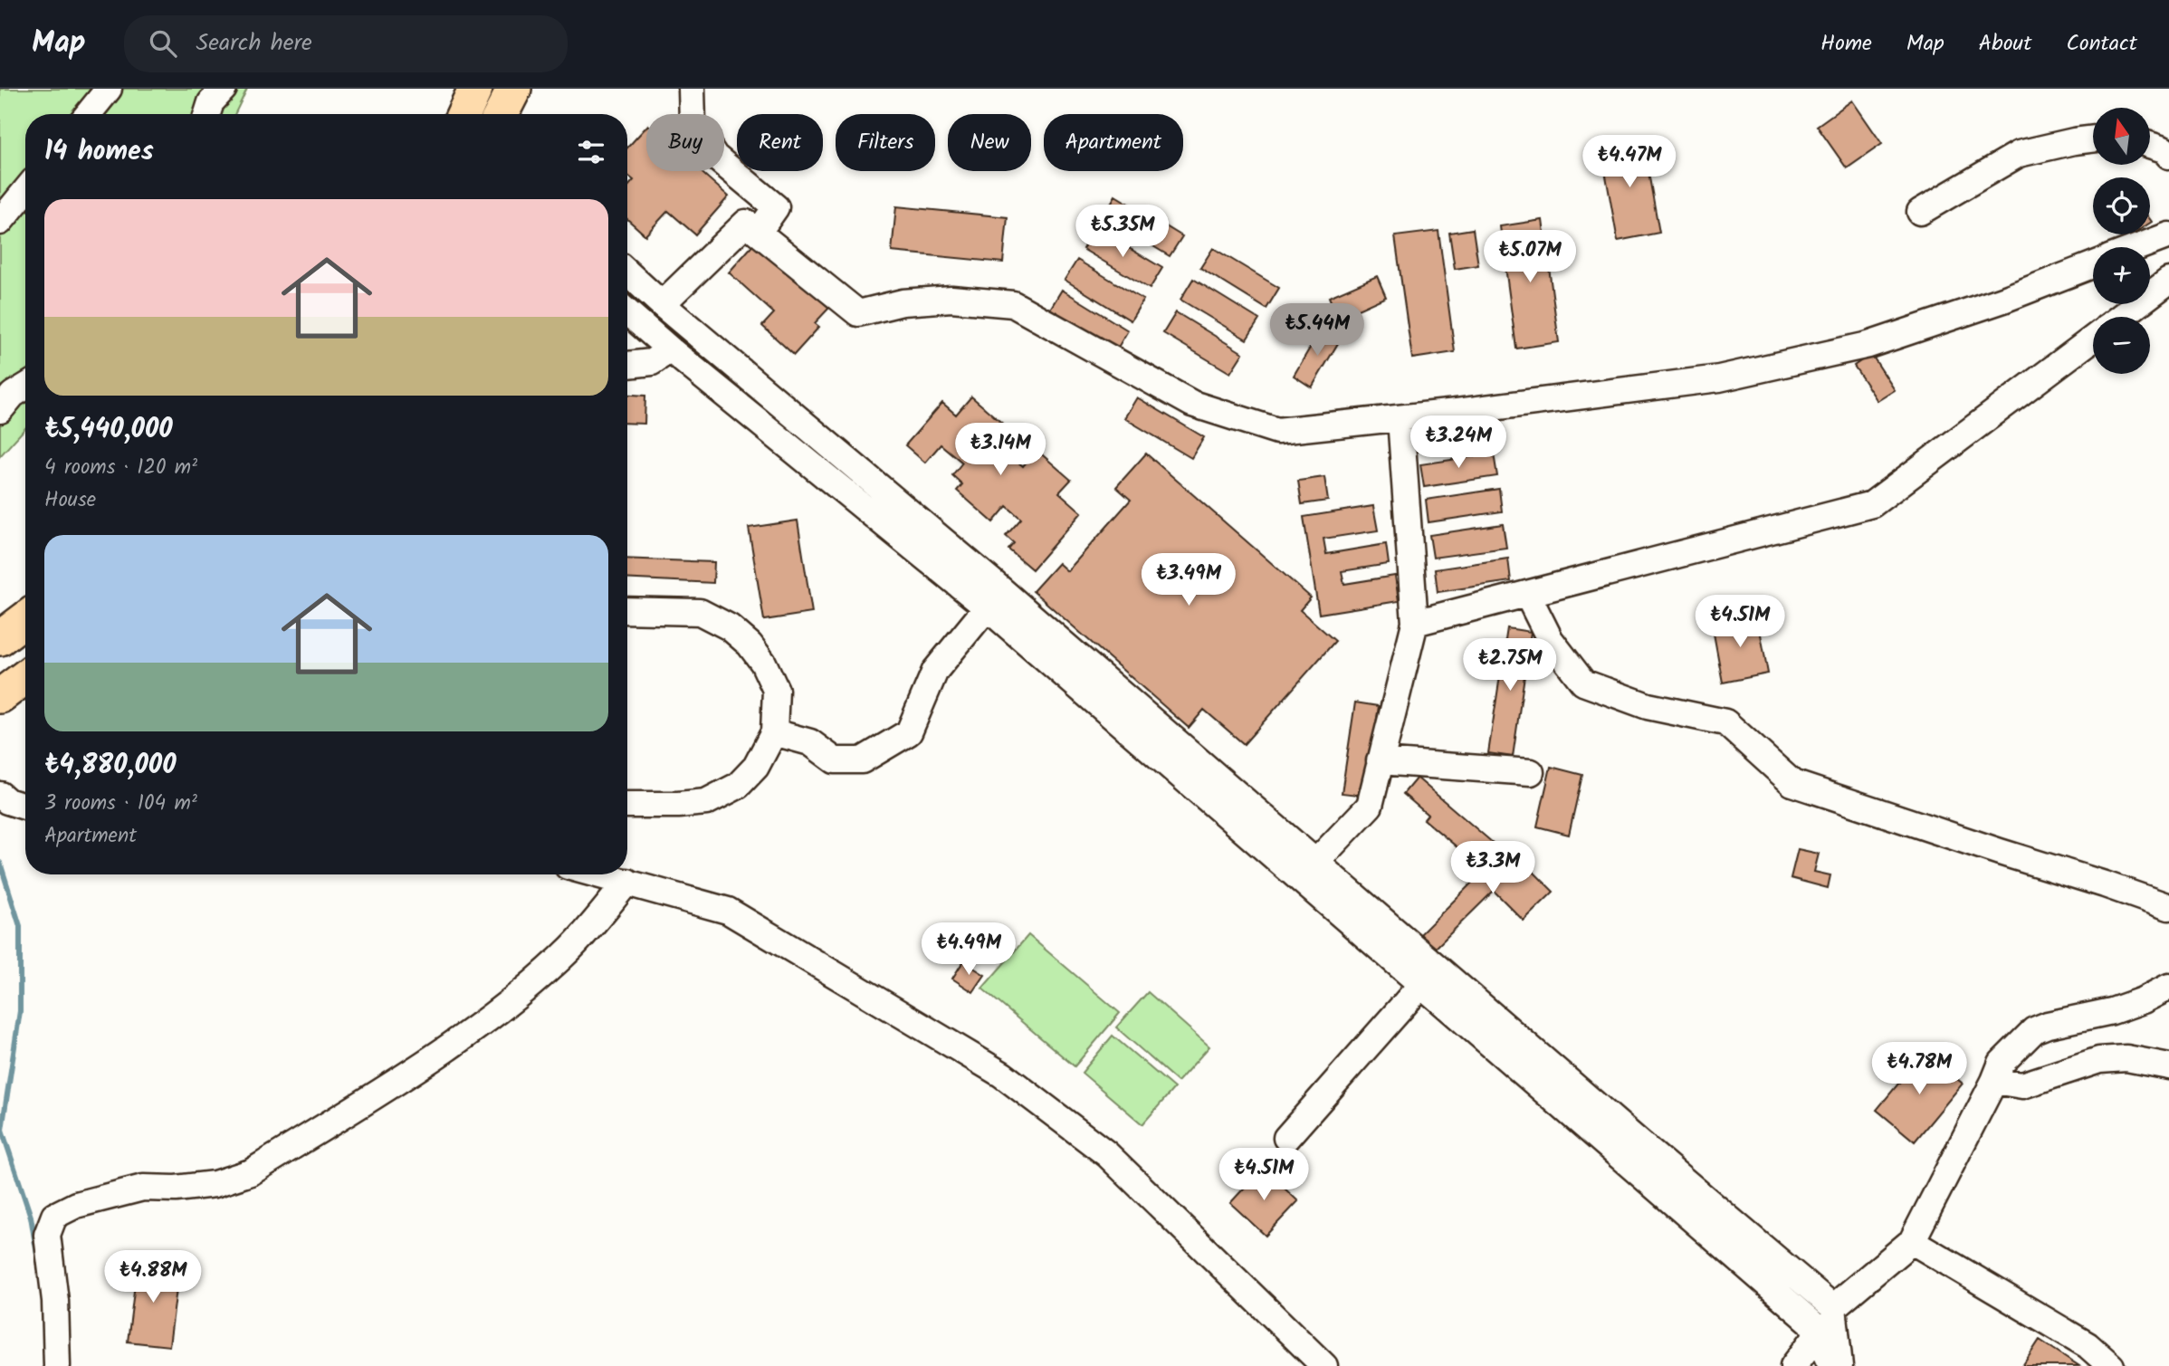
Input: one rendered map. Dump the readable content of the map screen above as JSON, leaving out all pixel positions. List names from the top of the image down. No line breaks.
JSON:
{"north":"top","page":{"header":"Map","search":"Search here","nav":["Home","Map","About","Contact"],"map_buttons":["+","−"],"chip":["Buy","Rent","Filters","New","Apartment"],"heading":"14 homes","price":["₺4.47M","₺5.35M","₺5.07M","₺5.44M","₺3.24M","₺3.14M","₺3.49M","₺4.51M","₺2.75M","₺3.3M","₺4.49M","₺4.78M","₺4.51M","₺4.88M"],"list":[{"name":"₺5,440,000","note":"4 rooms · 120 m² · House"},{"name":"₺4,880,000","note":"3 rooms · 104 m² · Apartment"}]}}
